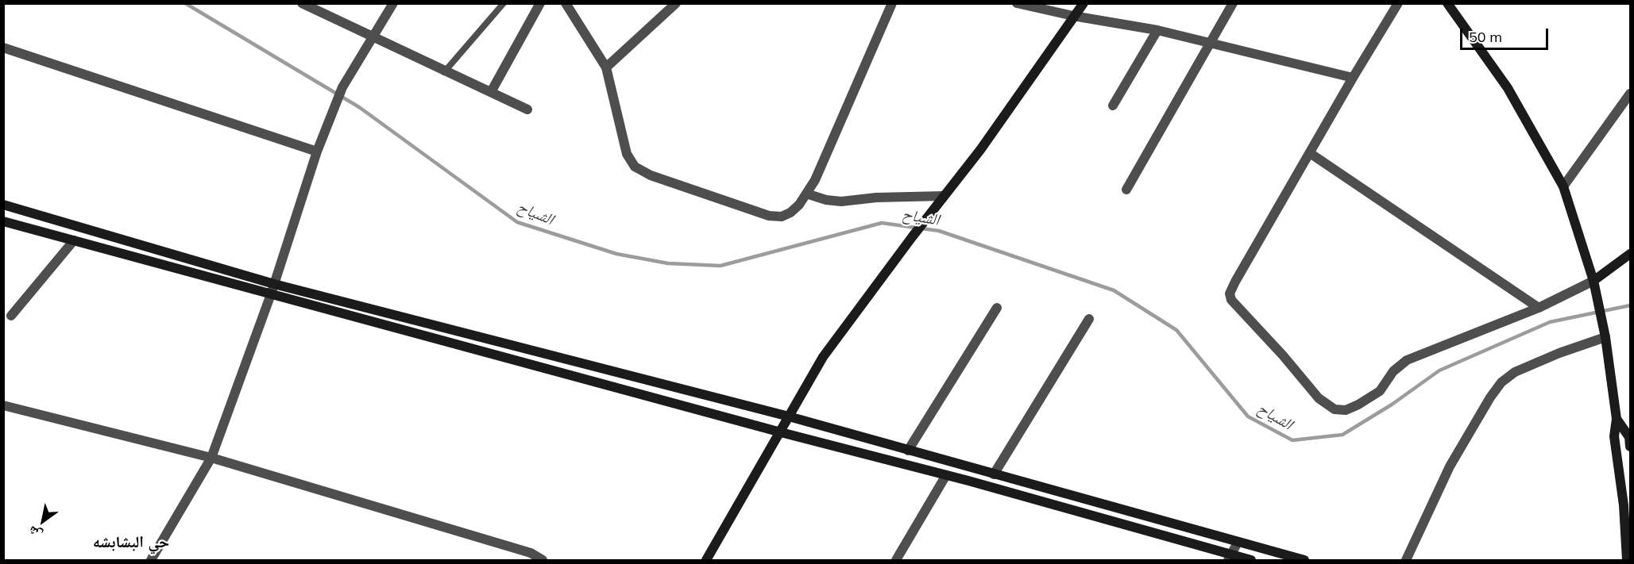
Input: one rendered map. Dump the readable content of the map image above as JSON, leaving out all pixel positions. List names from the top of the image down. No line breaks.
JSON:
{"districts":["حي البشابشه"],"water":["الشياح"],"scale_bar":"50 m","north":"bottom left"}
